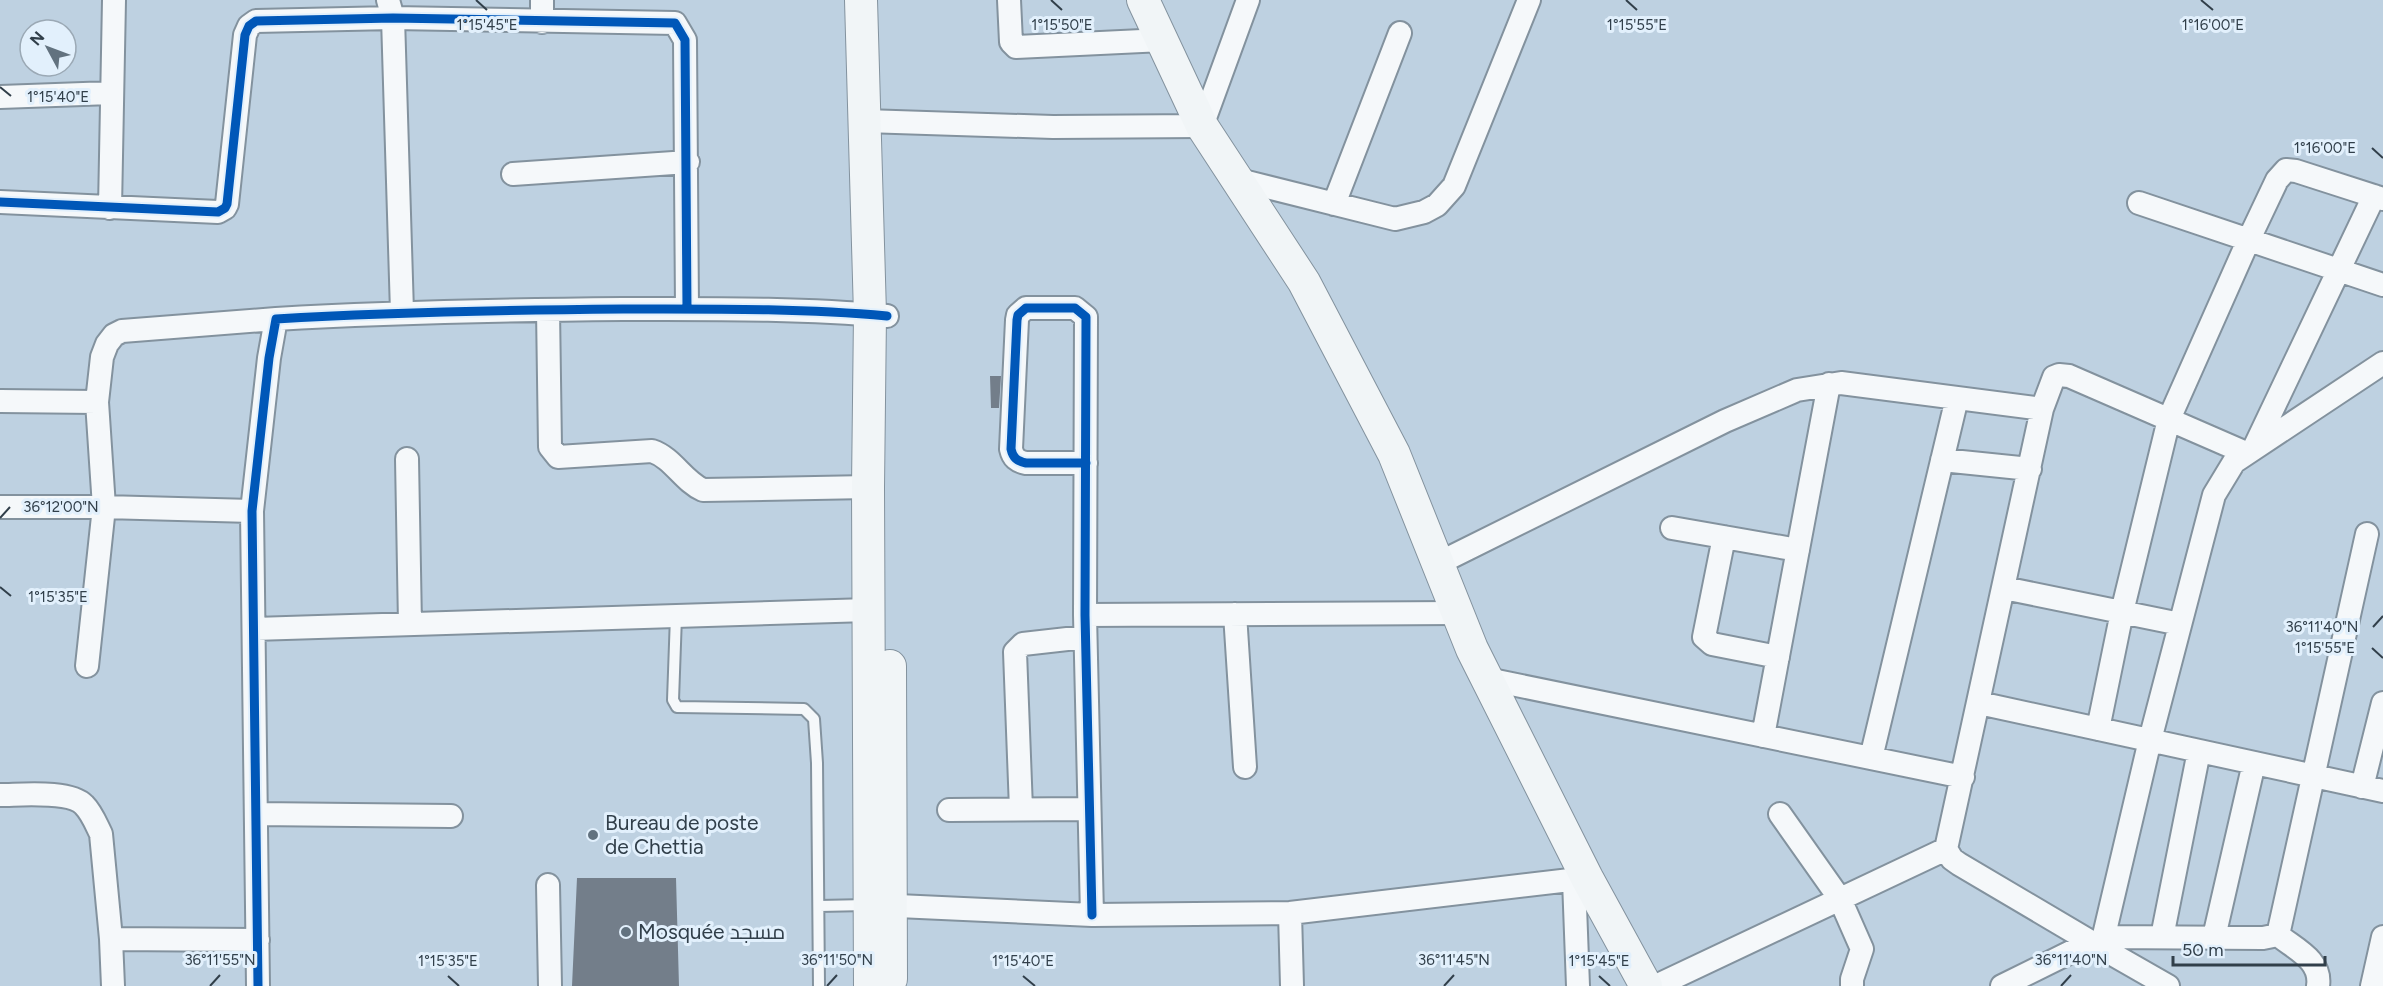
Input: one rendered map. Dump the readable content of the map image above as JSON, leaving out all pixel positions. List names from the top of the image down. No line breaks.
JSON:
{"places":["Bureau de poste de Chettia","Mosquée مسجد"],"scale_bar":"50 m","north":"top left","coordinates":["1°16'00\"E","1°15'45\"E","1°15'50\"E","1°15'55\"E","1°15'40\"E","36°12'00\"N","1°15'35\"E","36°11'40\"N","36°11'55\"N","36°11'50\"N","36°11'45\"N"]}
